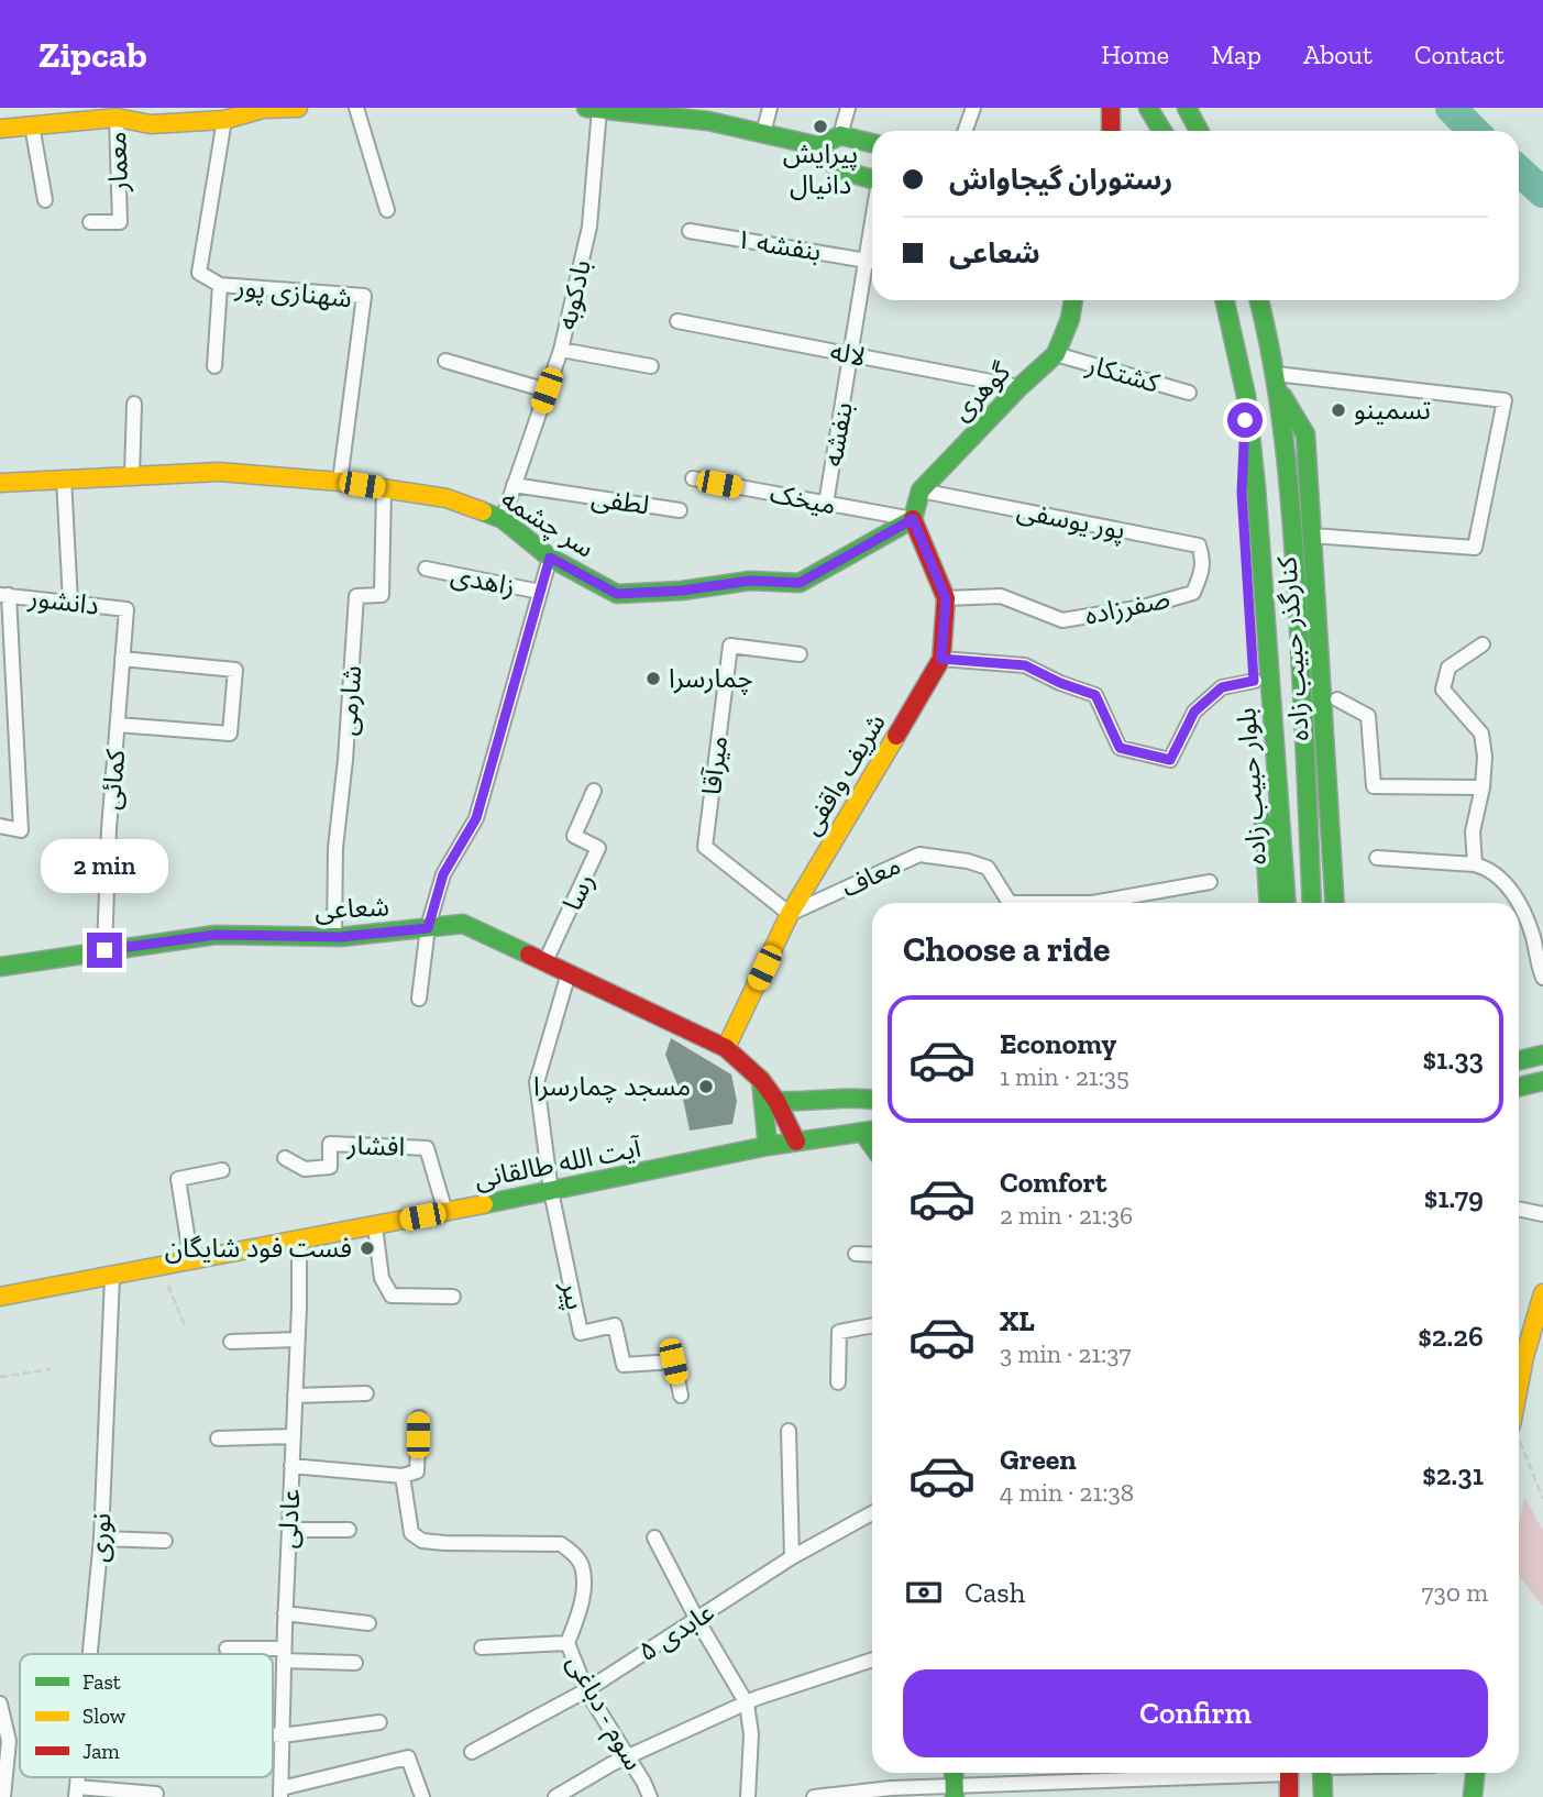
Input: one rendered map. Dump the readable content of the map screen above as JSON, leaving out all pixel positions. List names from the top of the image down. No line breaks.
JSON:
{"streets":{"street":["معمار","بنفشه ۱","شهنازی پور","بادکوبه","لاله","کشتکار","گوهری","بنفشه","میخک","لطفی","پور یوسفی","سر چشمه","زاهدی","دانشور","صفرزاده","کنارگذر حبیب زاده","شارمی","میرآقا","شریف واقفی","کمائی","بلوار حبیب زاده","معاف","رسا","شعاعی","افشار","آیت الله طالقانی","پیر","عادلی","نوری","عابدی ۵","سوم - دباغی"]},"crossings":[["شهنازی پور","سر چشمه"],["بادکوبه","لطفی"],["بادکوبه","سر چشمه"],["لاله","گوهری"],["لاله","بنفشه"],["کشتکار","گوهری"],["گوهری","میخک"],["گوهری","پور یوسفی"],["گوهری","سر چشمه"],["گوهری","شریف واقفی"],["بنفشه","میخک"],["میخک","سر چشمه"],["میخک","شریف واقفی"],["پور یوسفی","صفرزاده"],["سر چشمه","شارمی"],["سر چشمه","شریف واقفی"],["دانشور","کمائی"],["صفرزاده","شریف واقفی"],["کنارگذر حبیب زاده","بلوار حبیب زاده"],["شارمی","شعاعی"],["میرآقا","شریف واقفی"],["میرآقا","معاف"],["شریف واقفی","معاف"],["شریف واقفی","شعاعی"],["کمائی","شعاعی"],["رسا","شعاعی"],["شعاعی","آیت الله طالقانی"],["افشار","آیت الله طالقانی"],["آیت الله طالقانی","پیر"],["آیت الله طالقانی","عادلی"],["آیت الله طالقانی","نوری"],["عابدی ۵","سوم - دباغی"]],"places":["پیرایش دانیال","تسمینو","چمارسرا","مسجد چمارسرا","فست فود شایگان"],"legend":["Fast","Slow","Jam"],"page":{"header":"Zipcab","nav":["Home","Map","About","Contact"],"banner":["رستوران گیجاواش","شعاعی"],"bubble":"2 min","heading":"Choose a ride","list":[{"name":"Economy","note":"1 min · 21:35","value":"$1.33"},{"name":"Comfort","note":"2 min · 21:36","value":"$1.79"},{"name":"XL","note":"3 min · 21:37","value":"$2.26"},{"name":"Green","note":"4 min · 21:38","value":"$2.31"}],"pay":["Cash","730 m"],"buttons":"Confirm"}}
